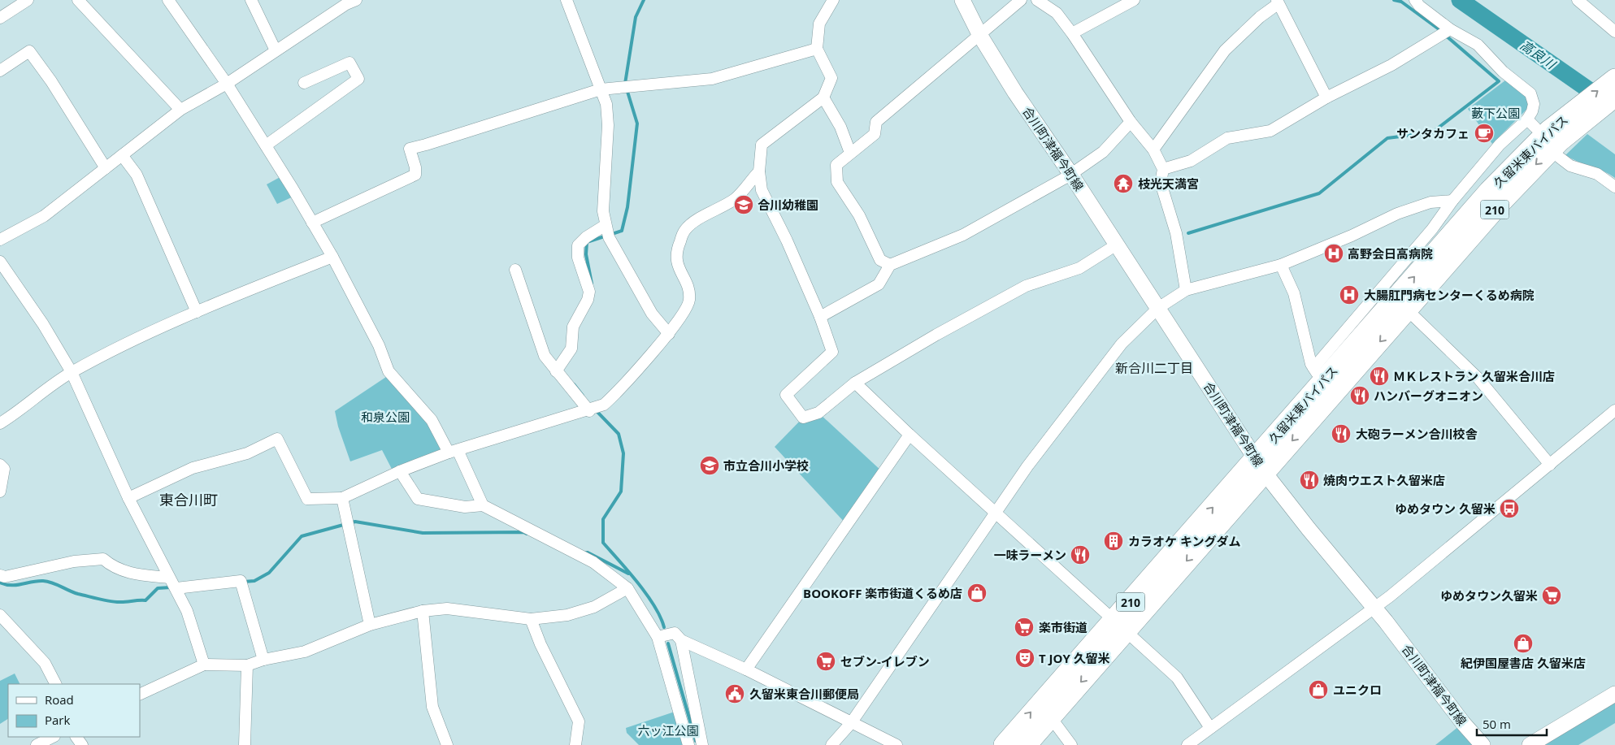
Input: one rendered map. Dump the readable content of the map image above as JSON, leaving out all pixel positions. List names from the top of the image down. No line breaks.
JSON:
{"streets":{"highway":["久留米東バイパス","210"],"street":["合川町津福今町線"]},"crossings":[["合川町津福今町線","久留米東バイパス"]],"districts":["新合川二丁目","東合川町"],"water":["高良川"],"parks":["藪下公園","和泉公園","六ッ江公園"],"places":{"cafe":["サンタカフェ"],"temple":["枝光天満宮"],"school or university":["合川幼稚園","市立合川小学校"],"hospital":["高野会日高病院","大腸肛門病センターくるめ病院"],"restaurant":["ＭＫレストラン 久留米合川店","ハンバーグオニオン","大砲ラーメン合川校舎","焼肉ウエスト久留米店","一味ラーメン"],"bus stop":["ゆめタウン 久留米"],"building":["カラオケ キングダム"],"shop":["BOOKOFF 楽市街道くるめ店","紀伊国屋書店 久留米店","ユニクロ"],"supermarket":["ゆめタウン久留米","楽市街道","セブン-イレブン"],"theatre":["T JOY 久留米"],"public building":["久留米東合川郵便局"]},"legend":["Road","Park"],"scale_bar":"50 m"}
